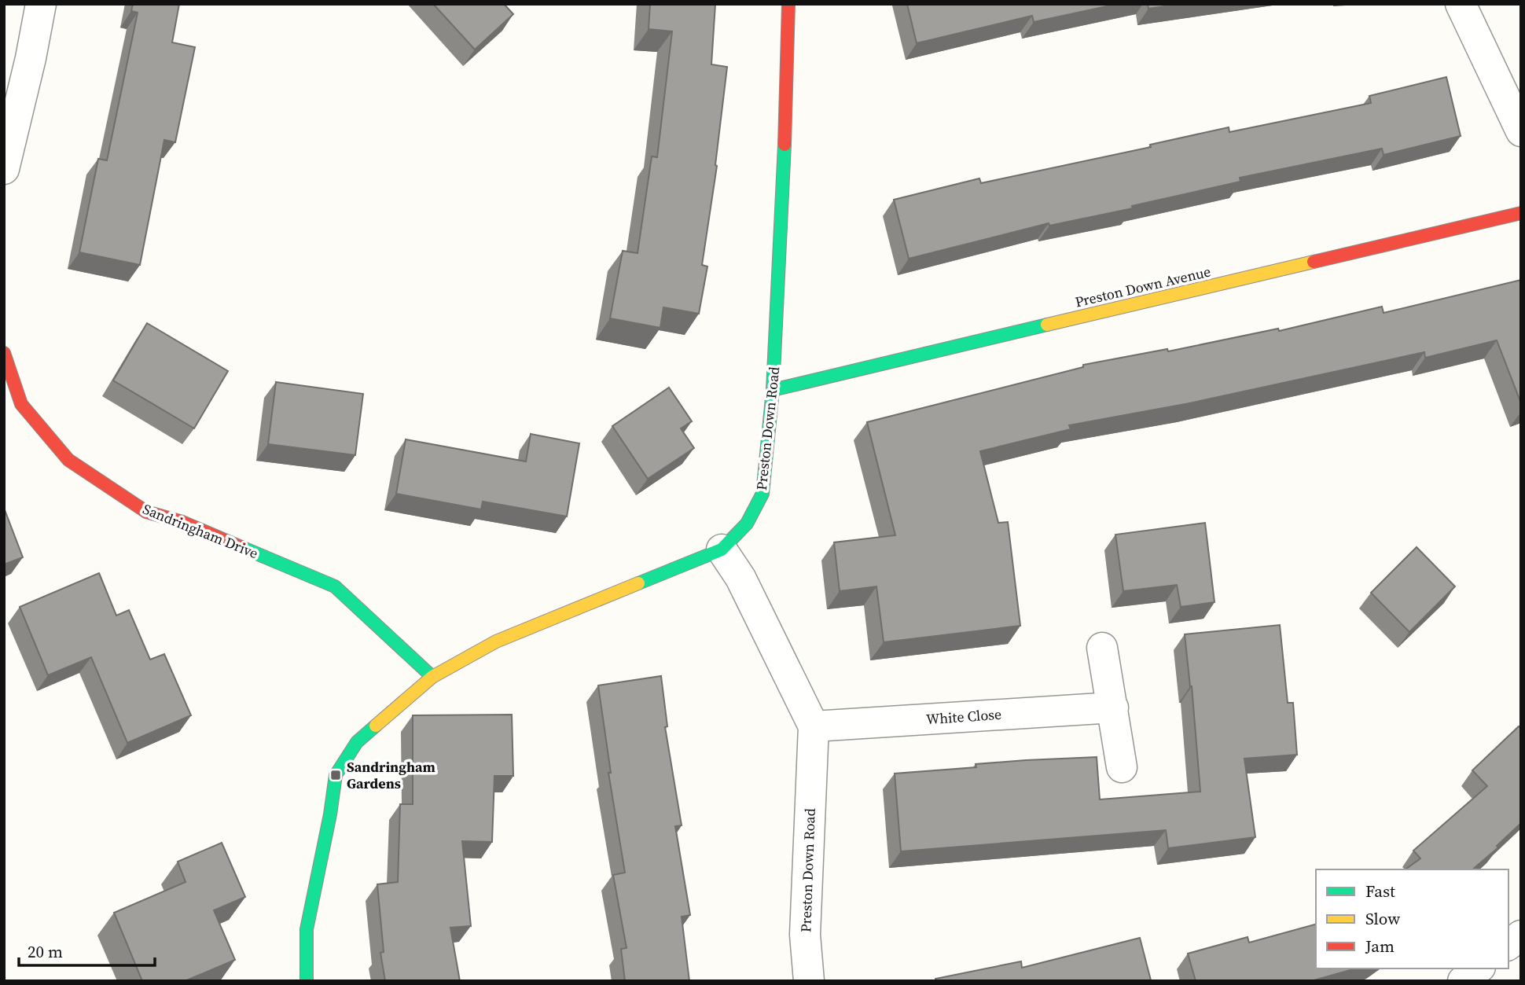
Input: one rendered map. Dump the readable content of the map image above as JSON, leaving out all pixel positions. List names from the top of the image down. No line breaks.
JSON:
{"streets":{"street":["Preston Down Avenue","Preston Down Road","Sandringham Drive","White Close"]},"crossings":[["Preston Down Avenue","Preston Down Road"],["Preston Down Road","White Close"]],"places":{"transit":["Sandringham Gardens"]},"legend":["Fast","Slow","Jam"],"scale_bar":"20 m"}
